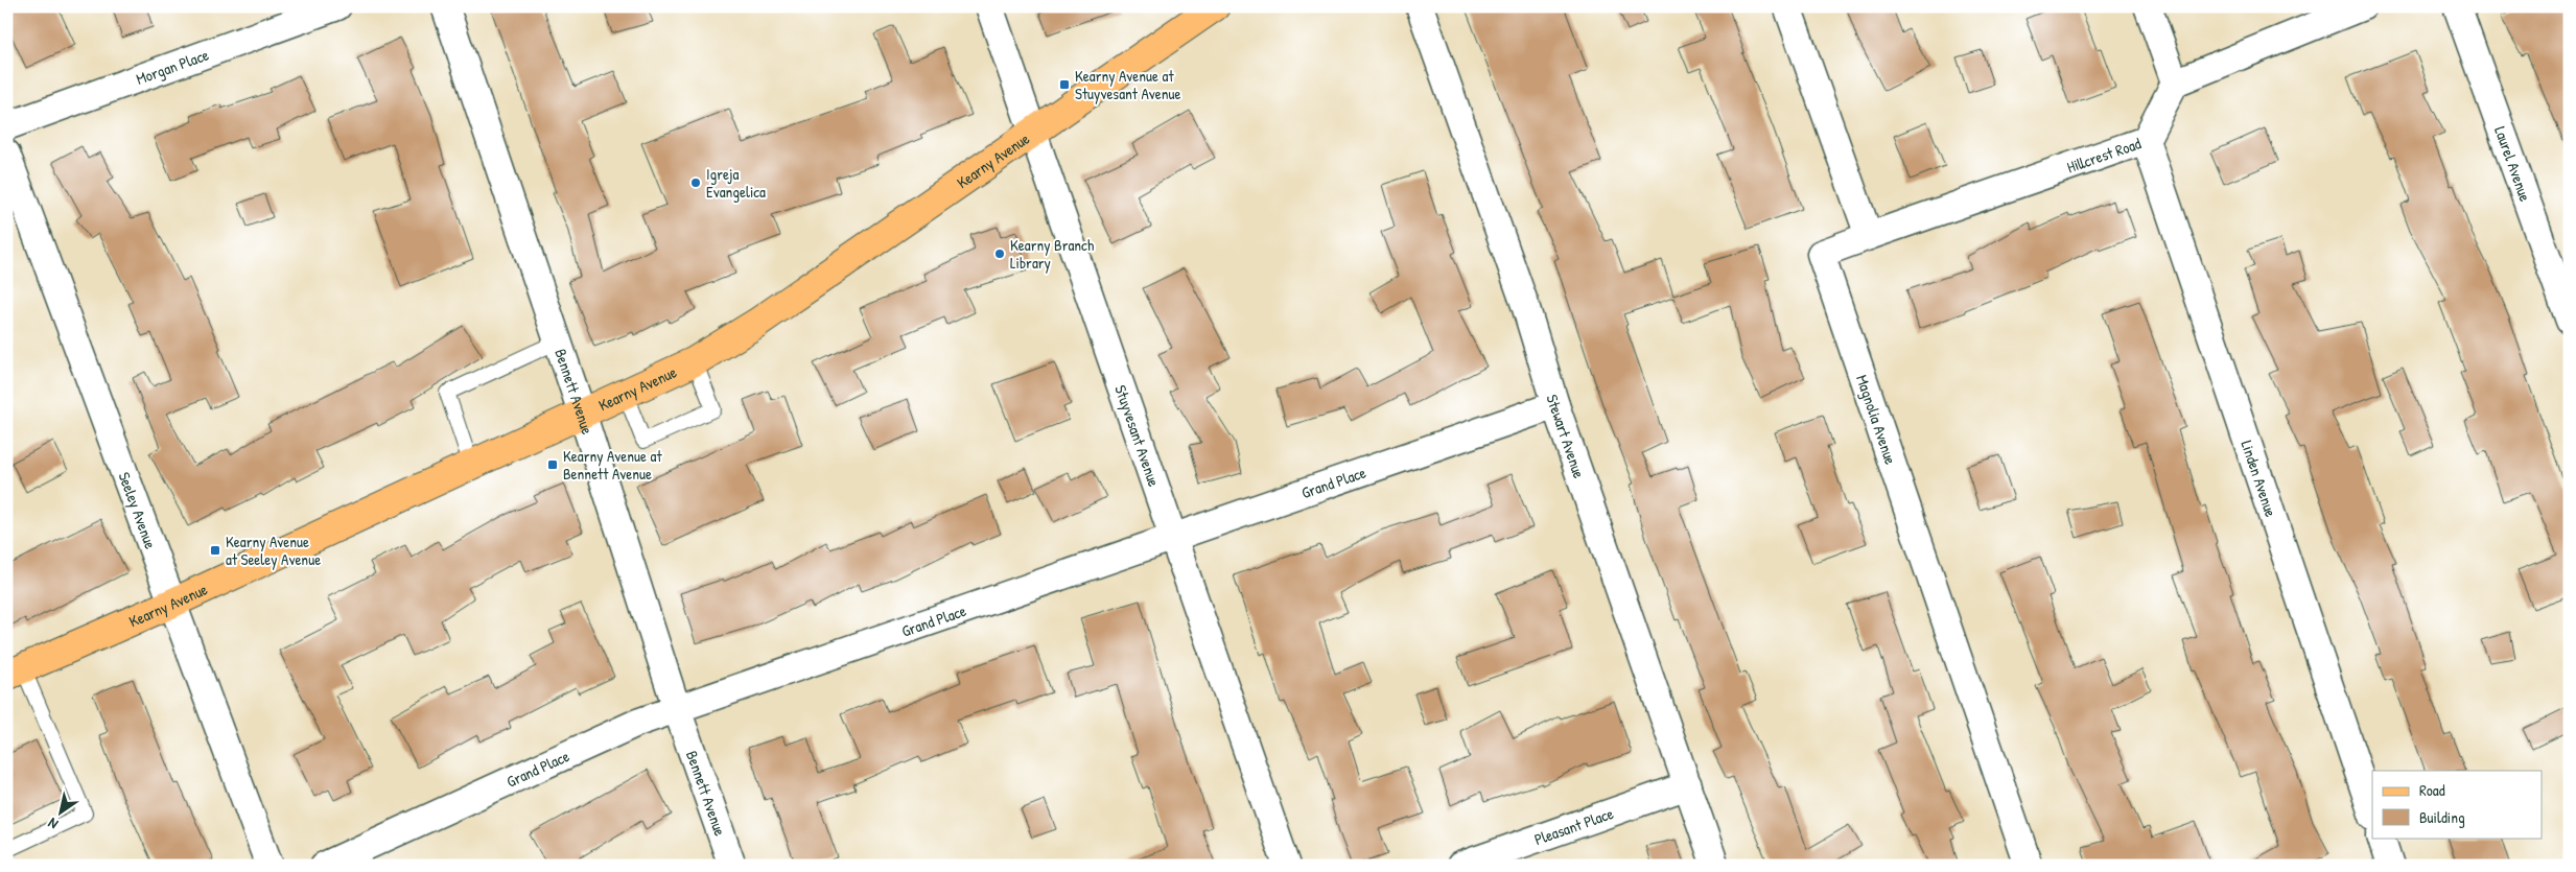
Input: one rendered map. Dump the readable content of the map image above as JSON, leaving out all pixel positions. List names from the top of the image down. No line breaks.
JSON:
{"streets":{"main road":["Kearny Avenue"],"street":["Morgan Place","Hillcrest Road","Laurel Avenue","Bennett Avenue","Magnolia Avenue","Stuyvesant Avenue","Stewart Avenue","Linden Avenue","Grand Place","Seeley Avenue","Pleasant Place"]},"crossings":[["Hillcrest Road","Magnolia Avenue"],["Hillcrest Road","Linden Avenue"],["Kearny Avenue","Bennett Avenue"],["Kearny Avenue","Stuyvesant Avenue"],["Kearny Avenue","Seeley Avenue"],["Bennett Avenue","Grand Place"],["Stuyvesant Avenue","Grand Place"],["Stewart Avenue","Grand Place"],["Stewart Avenue","Pleasant Place"]],"places":{"transit":["Kearny Avenue at Stuyvesant Avenue","Kearny Avenue at Bennett Avenue","Kearny Avenue at Seeley Avenue"],"other":["Igreja Evangelica","Kearny Branch Library"]},"legend":["Road","Building"],"north":"bottom left"}
